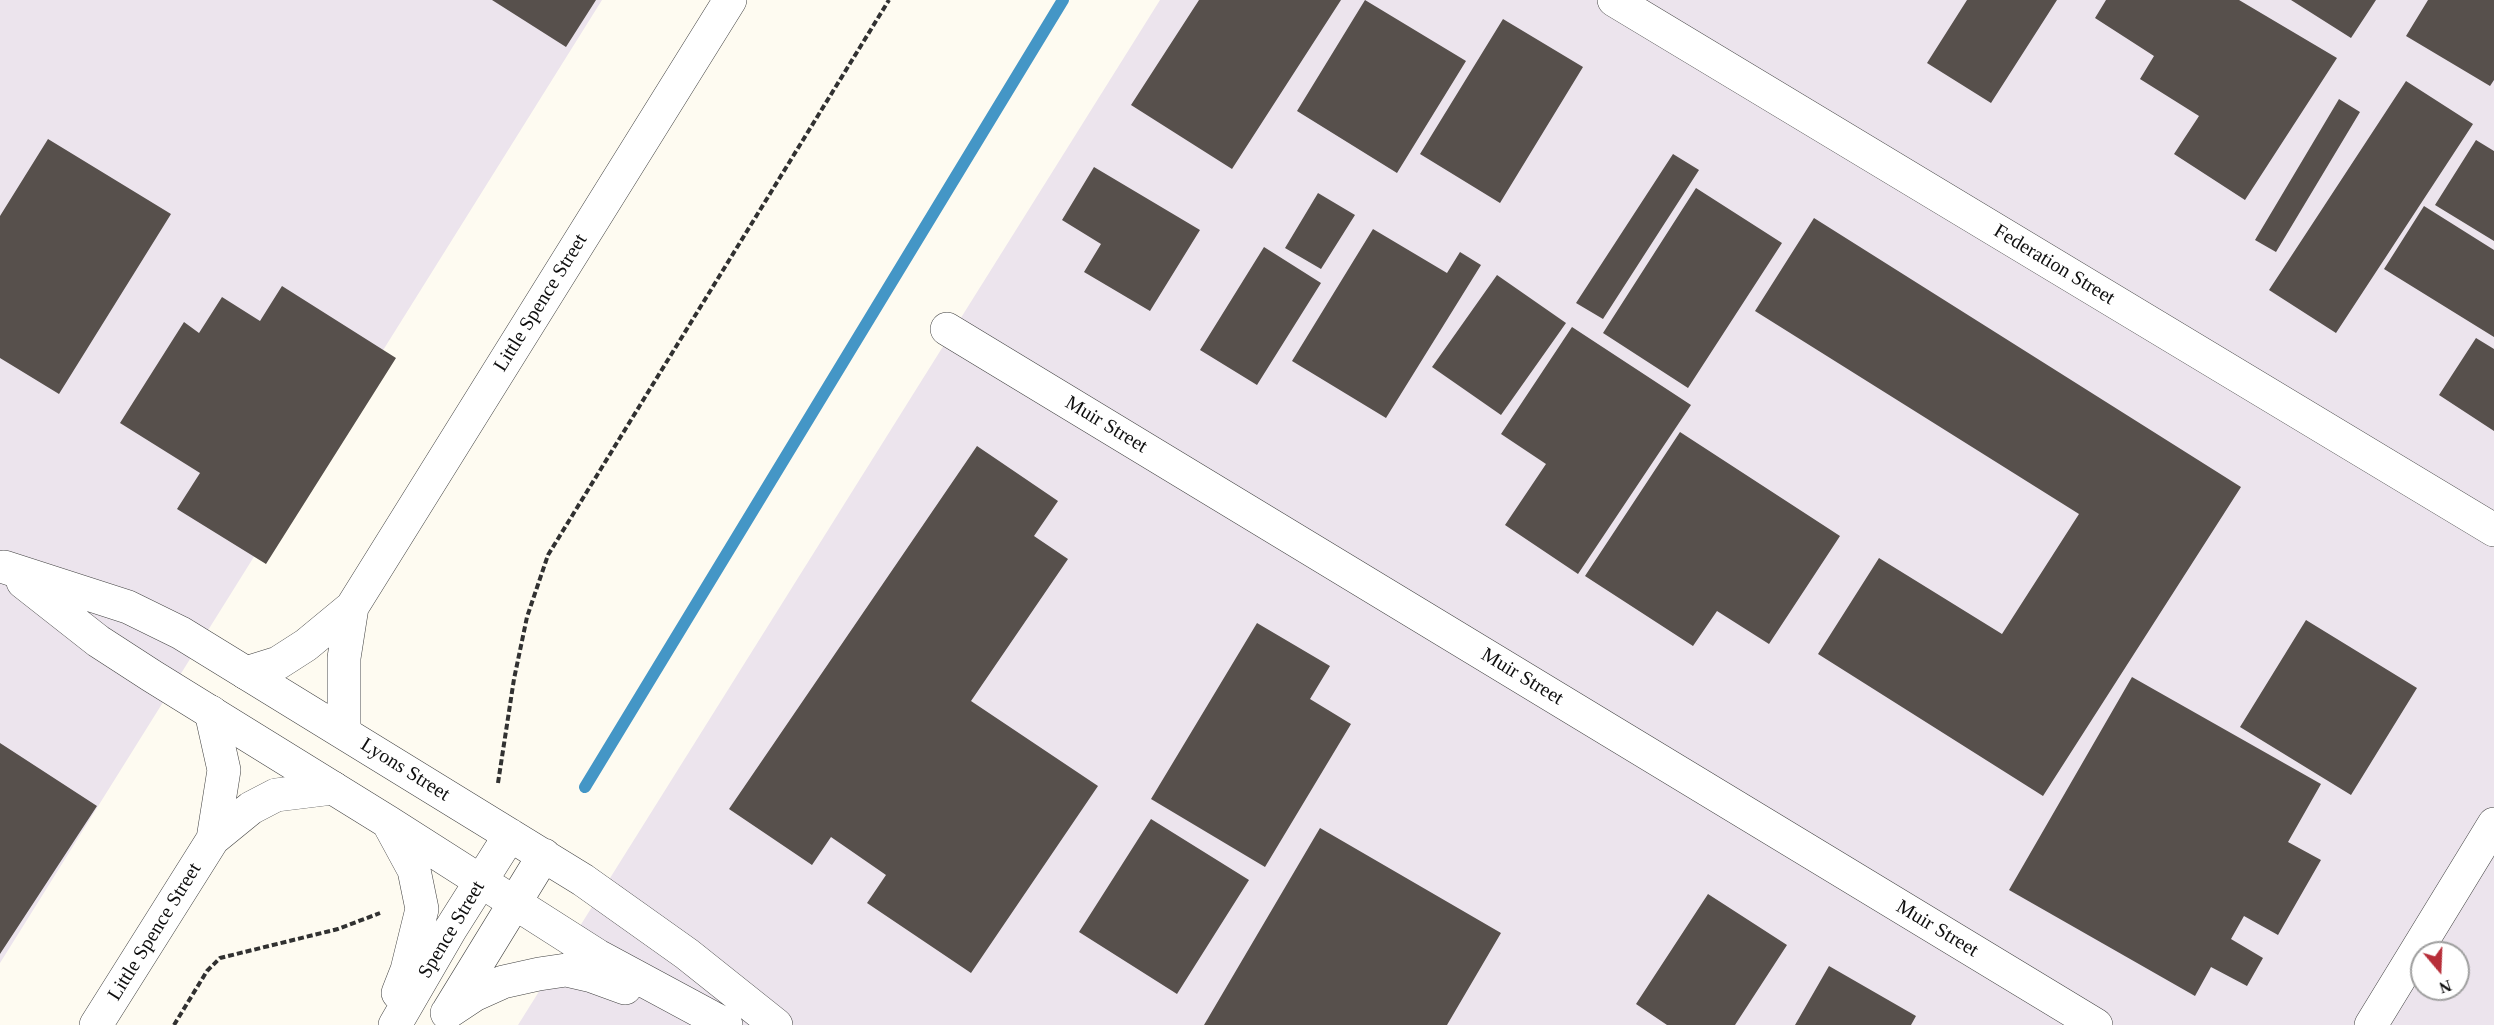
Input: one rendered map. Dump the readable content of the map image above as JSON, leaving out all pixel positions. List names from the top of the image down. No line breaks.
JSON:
{"streets":{"street":["Federation Street","Little Spence Street","Muir Street","Lyons Street","Spence Street"]},"crossings":[["Little Spence Street","Lyons Street"],["Lyons Street","Spence Street"]],"north":"bottom"}
